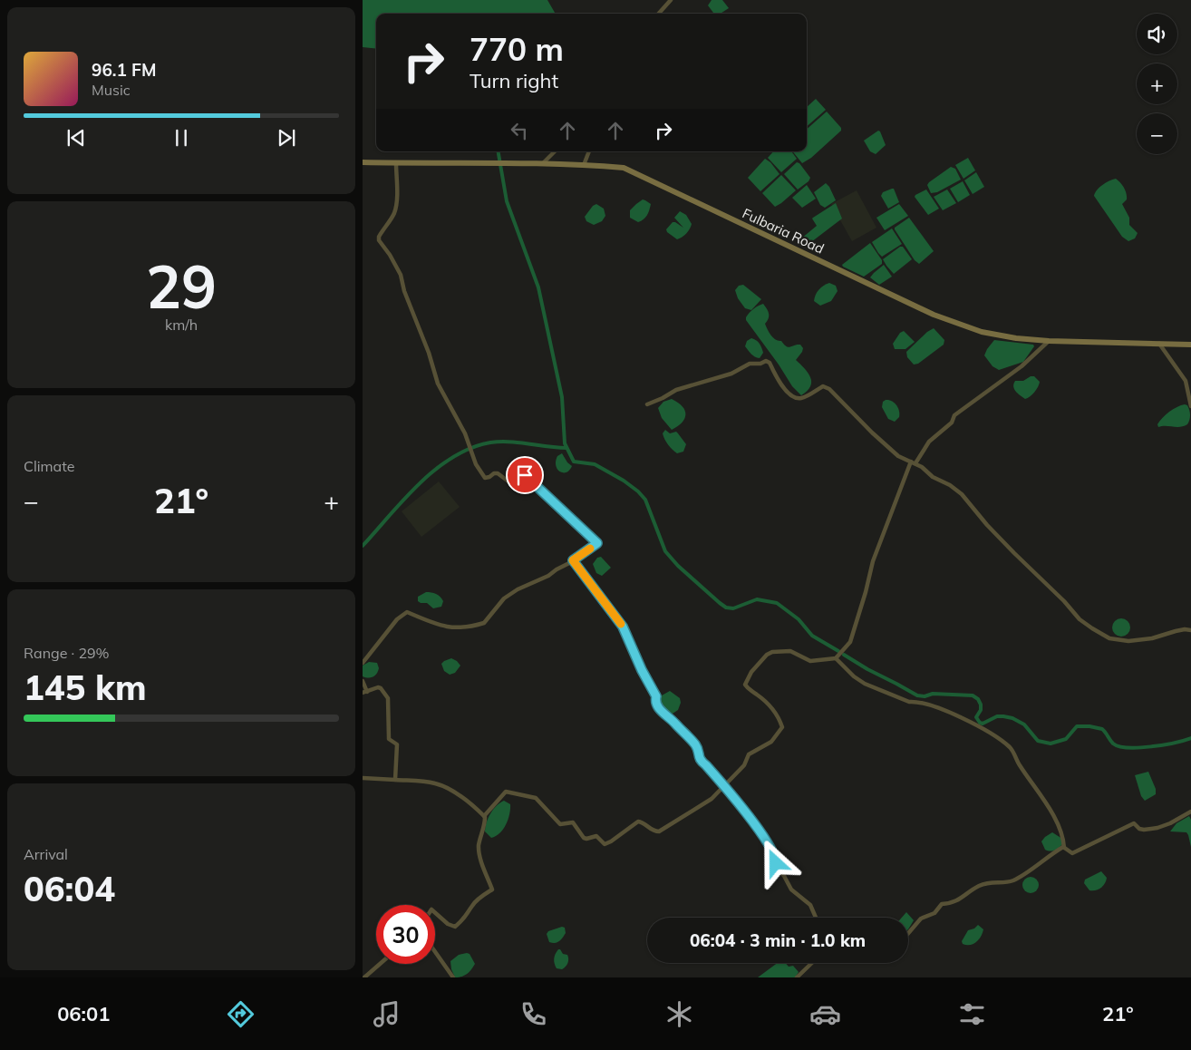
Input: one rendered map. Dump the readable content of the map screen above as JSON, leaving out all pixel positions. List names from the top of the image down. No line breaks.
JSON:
{"streets":{"main road":["Fulbaria Road"]},"page":{"map_buttons":["+","−"],"turn":["770 m","Turn right"],"song":["96.1 FM","Music"],"tile":[["29","km/h"],"Climate",["Range · 29%","145 km"],["Arrival","06:04"]],"heat":["−","21°","+"],"limit":"30","trip":"06:04 · 3 min · 1.0 km","tabs":["06:01","21°"]}}
